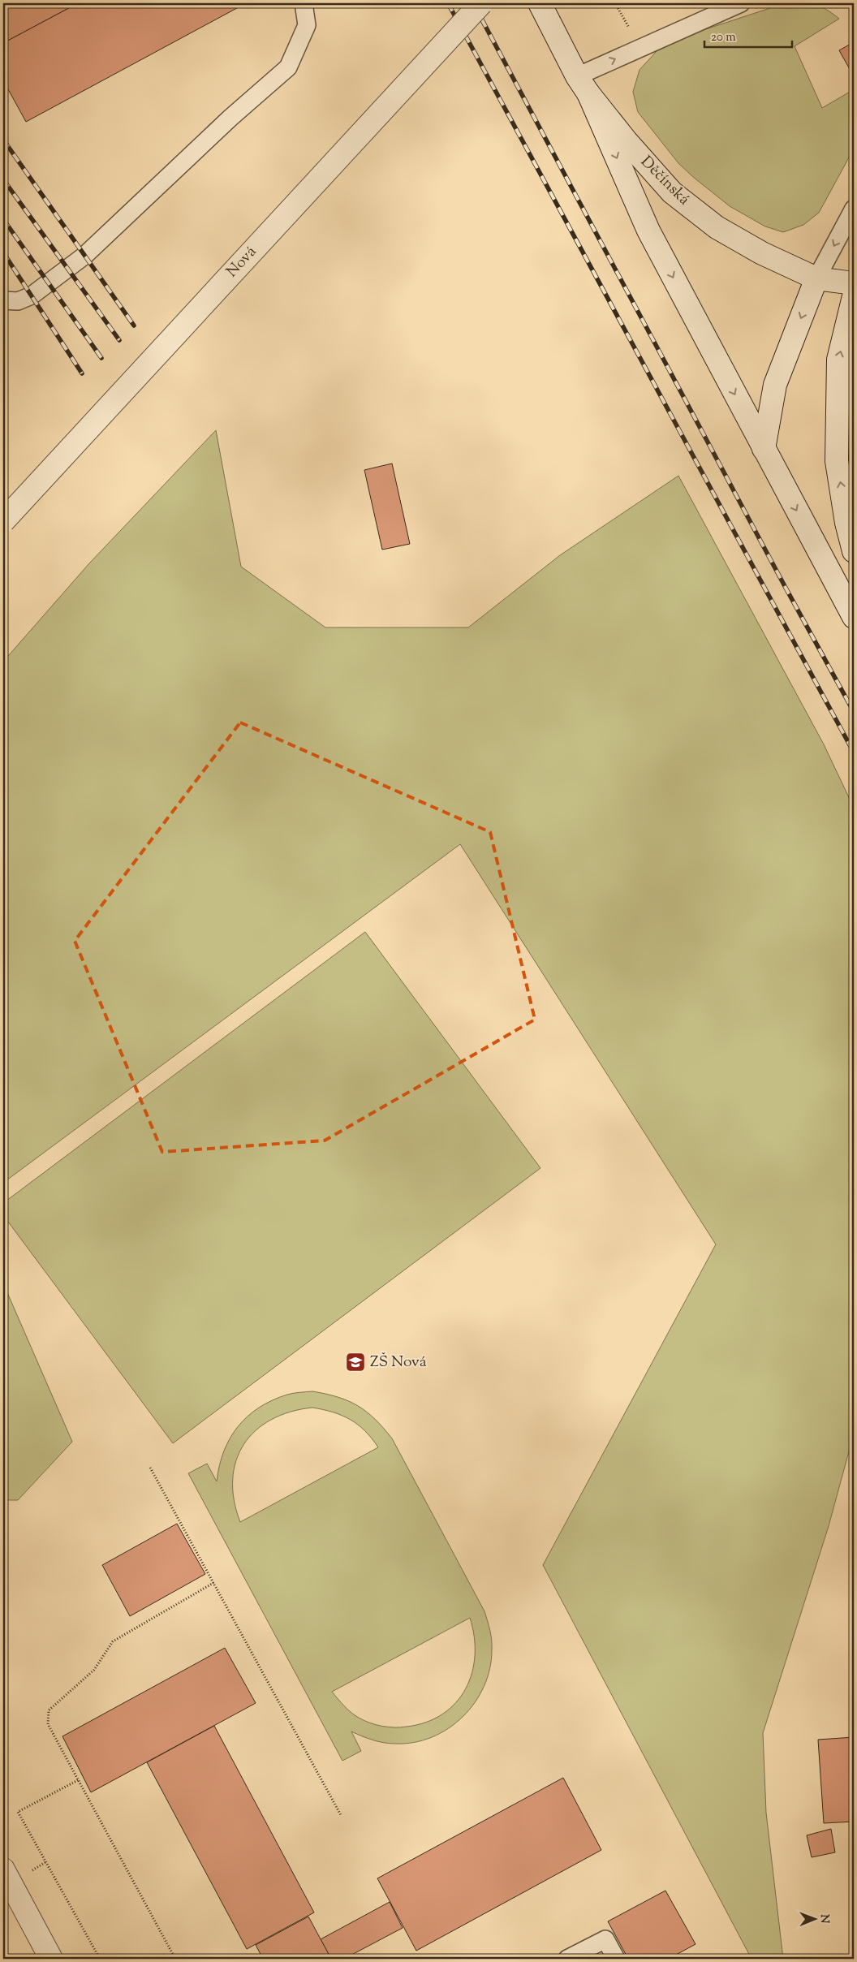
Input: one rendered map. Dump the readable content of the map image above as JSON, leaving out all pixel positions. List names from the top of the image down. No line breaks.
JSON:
{"streets":{"main road":["Děčínská","Nová"]},"places":{"school or university":["ZŠ Nová"]},"scale_bar":"20 m","north":"right"}
